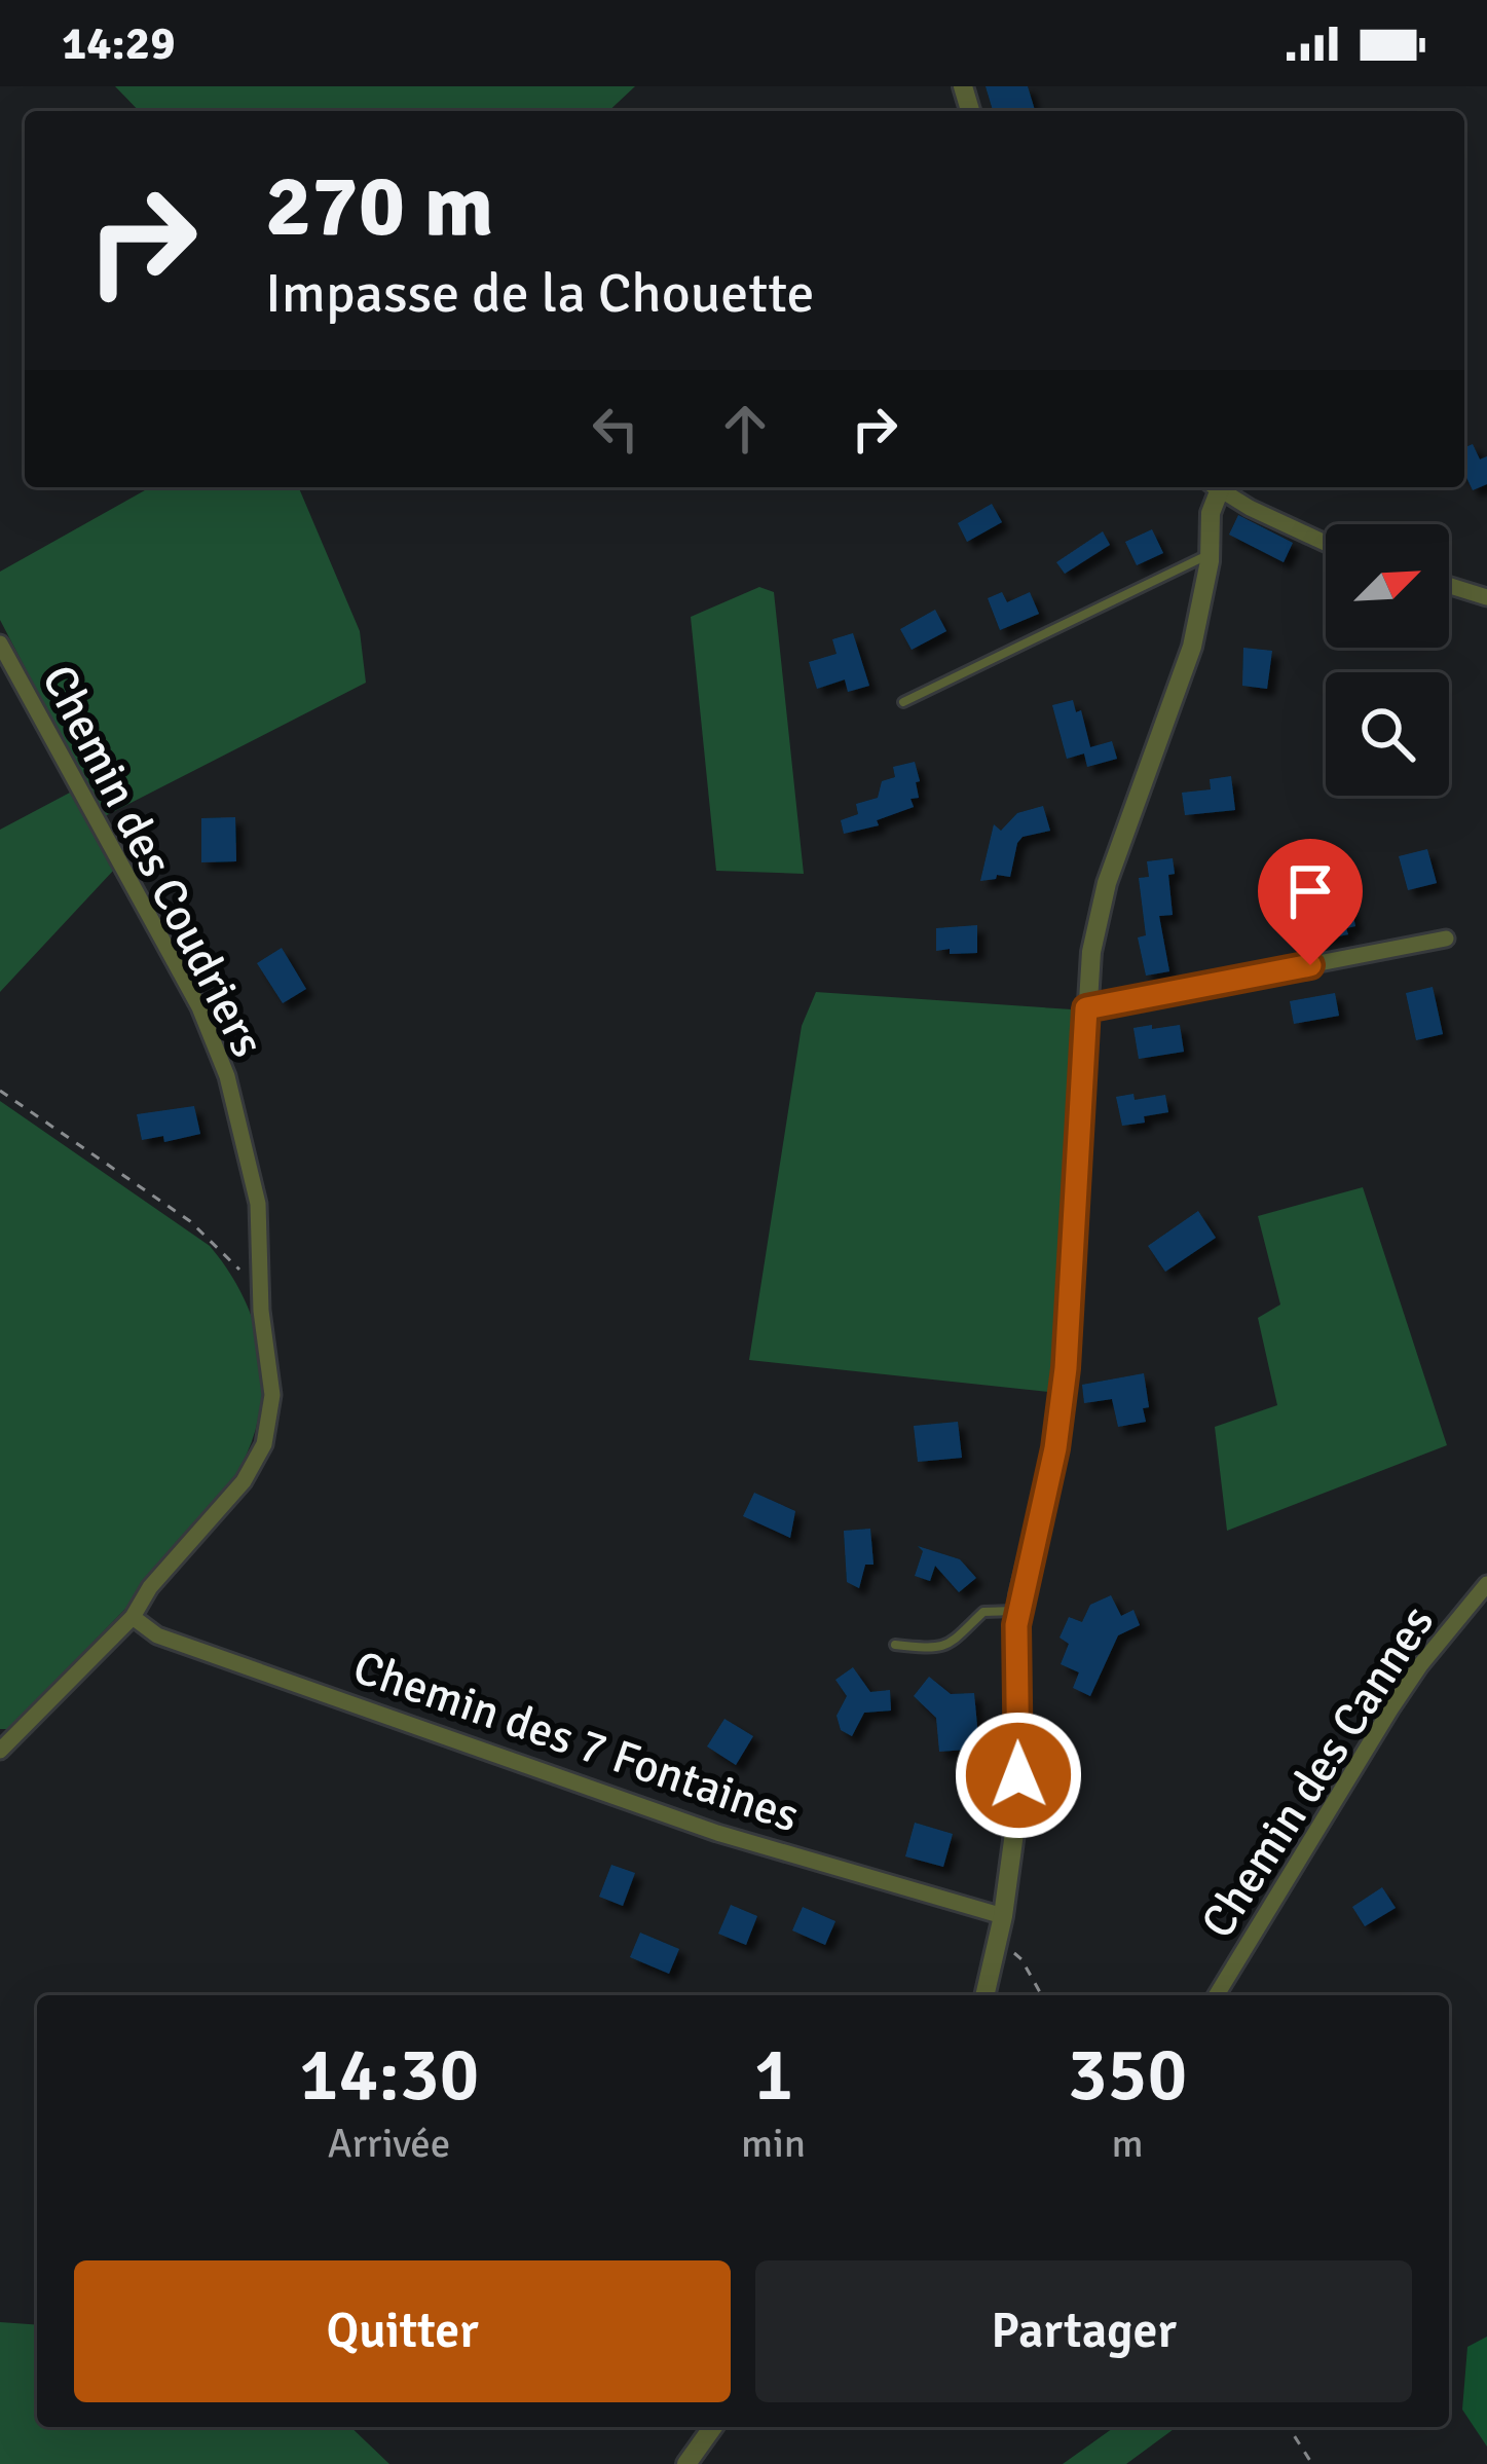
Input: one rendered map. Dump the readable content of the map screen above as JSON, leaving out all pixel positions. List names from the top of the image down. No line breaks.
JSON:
{"streets":{"street":["Chemin des Coudriers","Chemin des 7 Fontaines","Chemin des Cannes"]},"crossings":[["Chemin des Coudriers","Chemin des 7 Fontaines"]],"north":"top right","page":{"status":"14:29","turn":["270 m","Impasse de la Chouette"],"eta":["14:30","Arrivée","1","min","350","m"],"buttons":["Quitter","Partager"]}}
